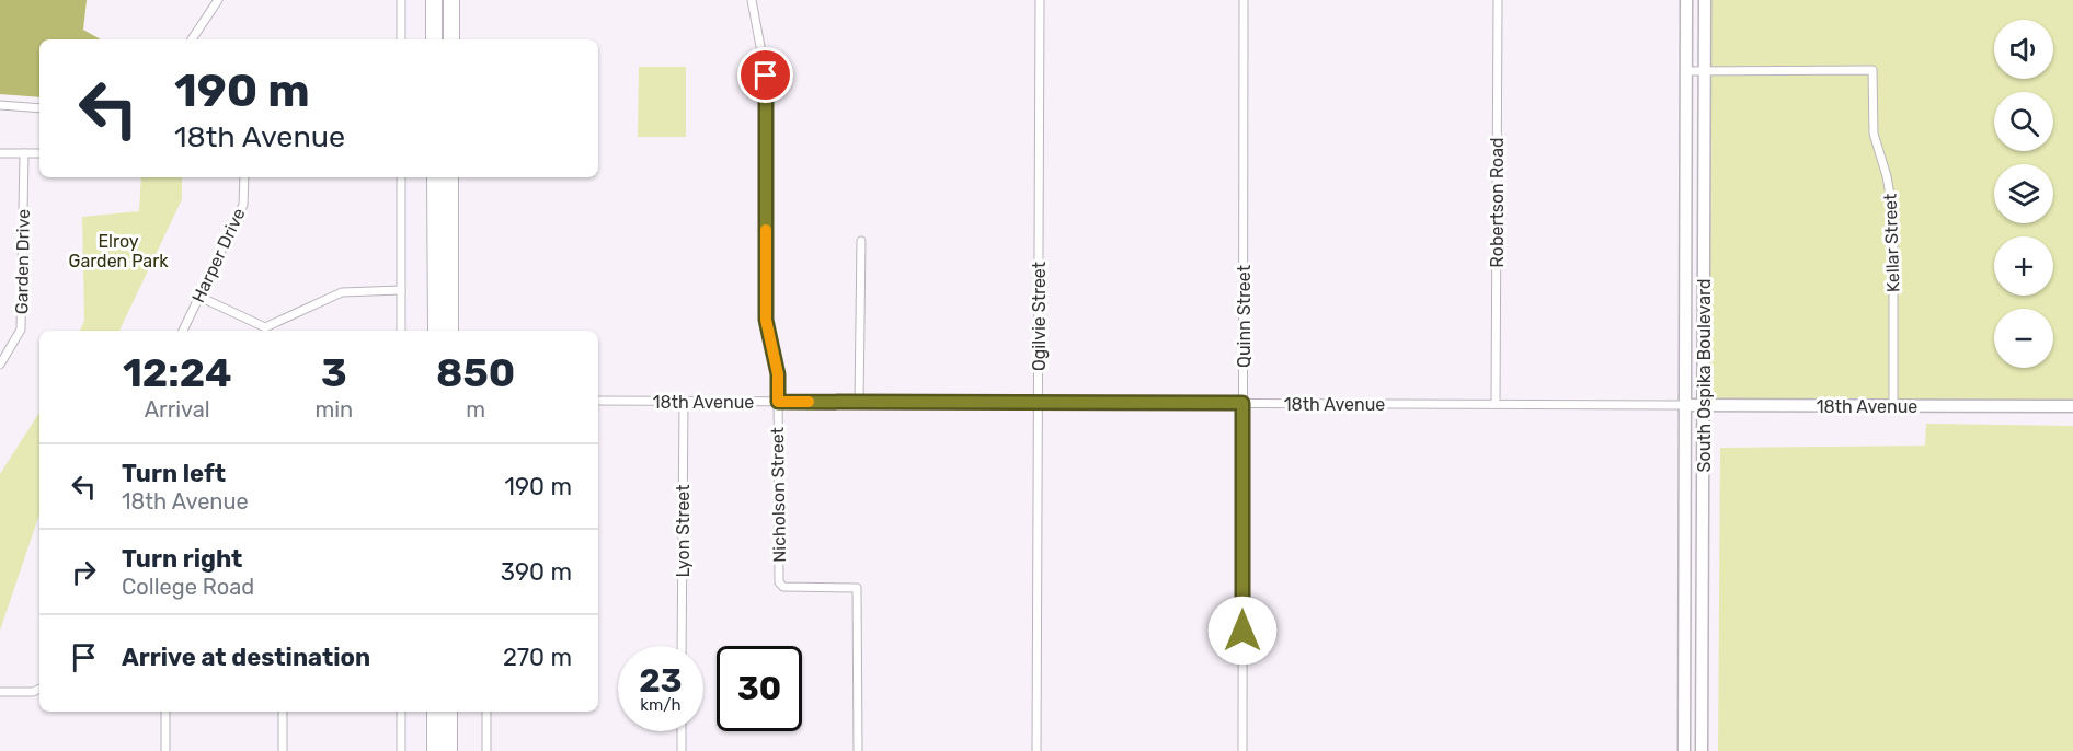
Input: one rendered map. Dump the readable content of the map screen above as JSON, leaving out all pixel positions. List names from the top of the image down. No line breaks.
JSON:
{"streets":{"main road":["South Ospika Boulevard","18th Avenue"],"street":["Robertson Road","Kellar Street","Harper Drive","Garden Drive","Ogilvie Street","Quinn Street","Nicholson Street","Lyon Street"]},"crossings":[["Robertson Road","18th Avenue"],["Kellar Street","South Ospika Boulevard"],["Kellar Street","18th Avenue"],["Ogilvie Street","18th Avenue"],["Quinn Street","18th Avenue"],["South Ospika Boulevard","18th Avenue"],["18th Avenue","Nicholson Street"],["18th Avenue","Lyon Street"]],"parks":["Elroy Garden Park"],"page":{"map_buttons":["+","−"],"turn":["190 m","18th Avenue"],"eta":["12:24","Arrival","3","min","850","m"],"list":[{"name":"Turn left","note":"18th Avenue","value":"190 m"},{"name":"Turn right","note":"College Road","value":"390 m"},{"name":"Arrive at destination","value":"270 m"}],"speed":"23 km/h","limit":"30"}}
